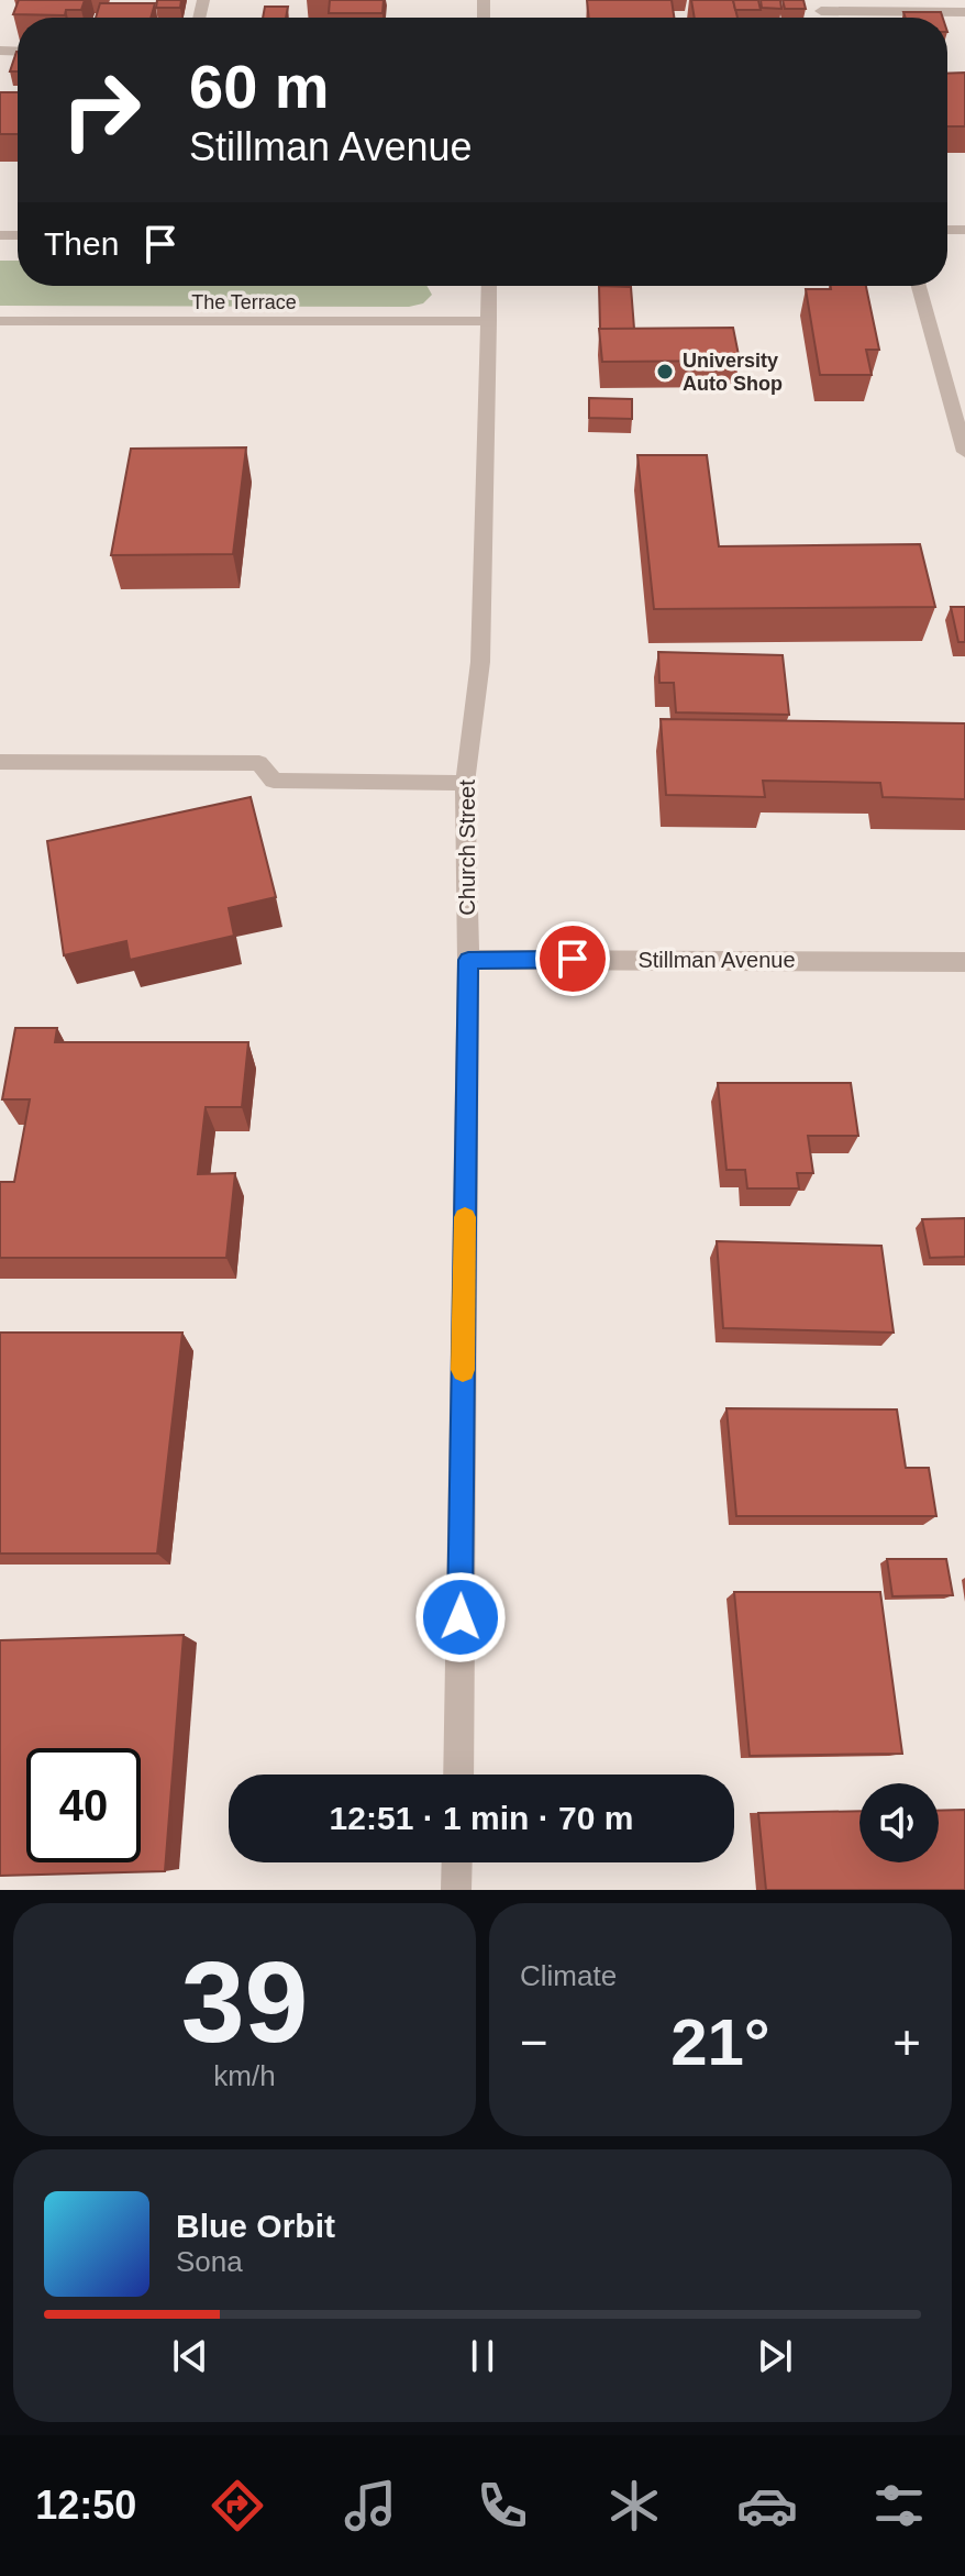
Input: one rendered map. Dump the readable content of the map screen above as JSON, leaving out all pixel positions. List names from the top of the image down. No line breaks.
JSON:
{"streets":{"street":["The Terrace","Church Street","Stillman Avenue"]},"crossings":[["The Terrace","Church Street"],["Church Street","Stillman Avenue"]],"places":["University Auto Shop"],"page":{"turn":["60 m","Stillman Avenue"],"then":"Then","limit":"40","trip":"12:51 · 1 min · 70 m","tile":[["39","km/h"],"Climate"],"heat":["−","21°","+"],"song":["Blue Orbit","Sona"],"tabs":"12:50"}}
